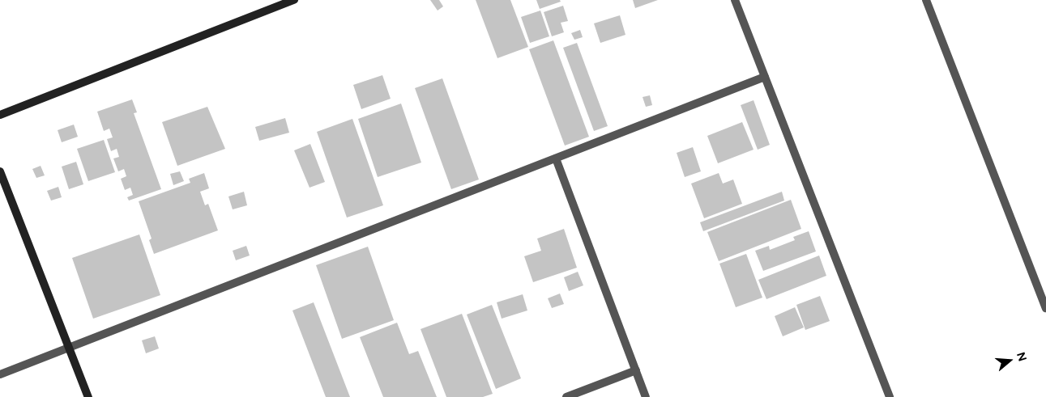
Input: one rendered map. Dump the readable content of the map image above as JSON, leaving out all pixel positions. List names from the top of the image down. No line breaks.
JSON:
{"north":"right"}
